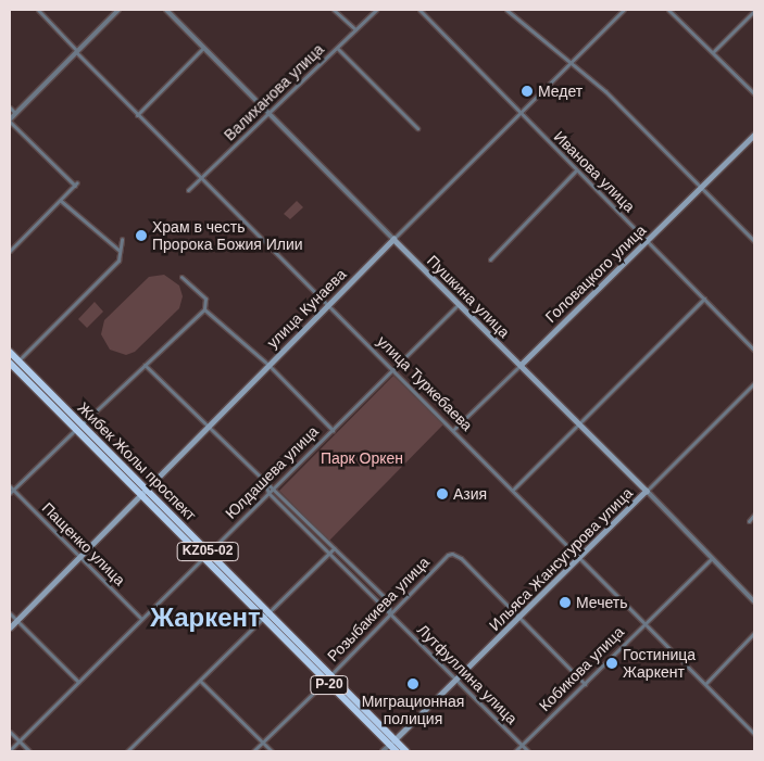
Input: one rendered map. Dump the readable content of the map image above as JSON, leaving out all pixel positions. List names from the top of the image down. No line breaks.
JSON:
{"streets":{"highway":["Жибек Жолы проспект","KZ05-02","Р-20"],"main road":["Головацкого улица","Пушкина улица","улица Кунаева","Ильяса Жансугурова улица"],"street":["Валиханова улица","Иванова улица","улица Туркебаева","Юлдашева улица","Пащенко улица","Розыбакиева улица","Кобикова улица","Лутфуллина улица"]},"crossings":[["Валиханова улица","Пушкина улица"],["Валиханова улица","улица Туркебаева"],["Иванова улица","Головацкого улица"],["Иванова улица","улица Кунаева"],["Головацкого улица","Пушкина улица"],["Головацкого улица","улица Туркебаева"],["Пушкина улица","улица Кунаева"],["Пушкина улица","Юлдашева улица"],["Пушкина улица","Ильяса Жансугурова улица"],["Пушкина улица","Кобикова улица"],["улица Кунаева","улица Туркебаева"],["улица Кунаева","Жибек Жолы проспект"],["улица Кунаева","Пащенко улица"],["улица Кунаева","Лутфуллина улица"],["улица Туркебаева","Юлдашева улица"],["улица Туркебаева","Ильяса Жансугурова улица"],["улица Туркебаева","Кобикова улица"],["Жибек Жолы проспект","Юлдашева улица"],["Жибек Жолы проспект","Ильяса Жансугурова улица"],["Жибек Жолы проспект","Розыбакиева улица"],["Юлдашева улица","Пащенко улица"],["Юлдашева улица","Лутфуллина улица"],["Ильяса Жансугурова улица","Розыбакиева улица"],["Ильяса Жансугурова улица","Лутфуллина улица"],["Розыбакиева улица","Лутфуллина улица"],["Кобикова улица","Лутфуллина улица"]],"districts":["Жаркент"],"parks":["Парк Оркен"],"places":["Медет","Храм в честь Пророка Божия Илии","Азия","Мечеть","Гостиница Жаркент","Миграционная полиция"]}
